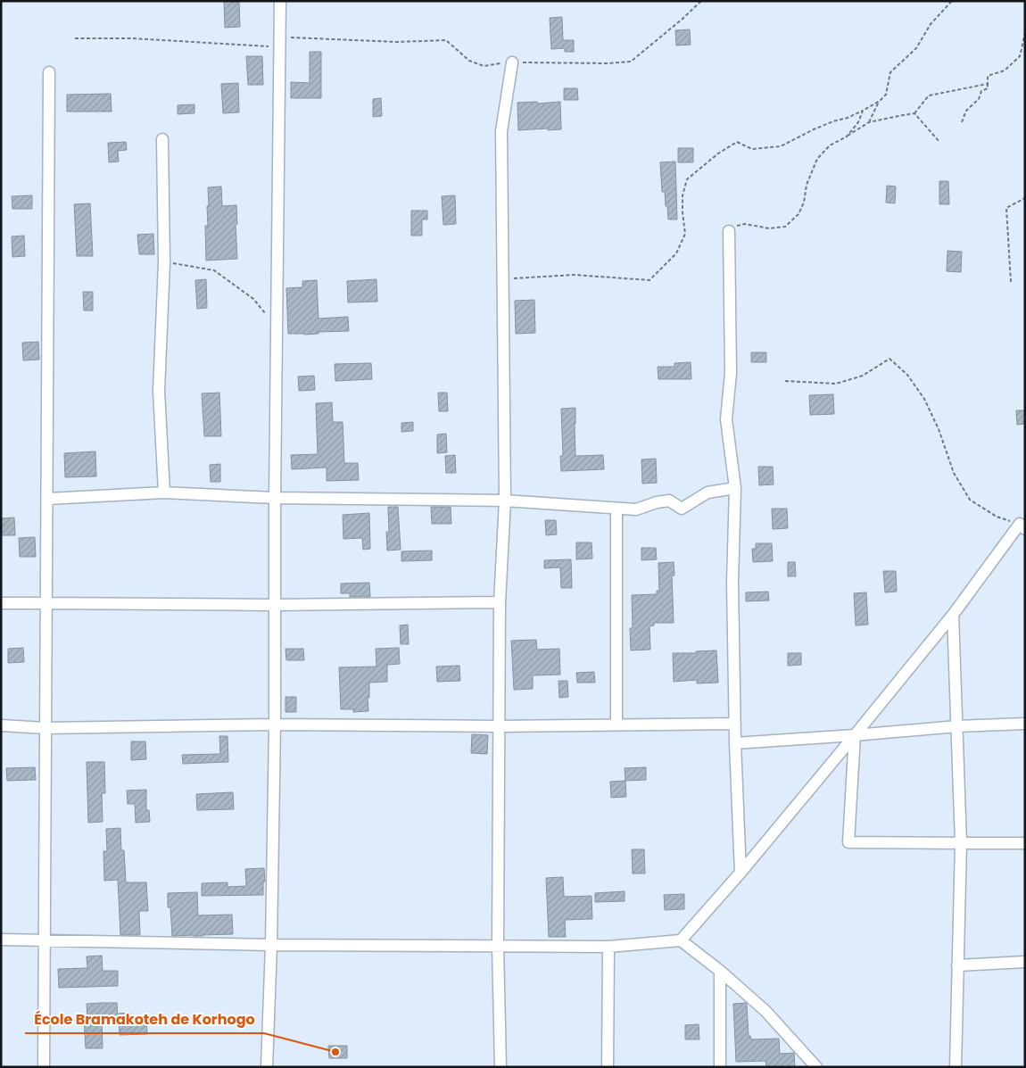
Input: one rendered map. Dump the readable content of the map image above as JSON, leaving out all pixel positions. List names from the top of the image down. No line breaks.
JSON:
{"places":["École Bramakoteh de Korhogo"]}
